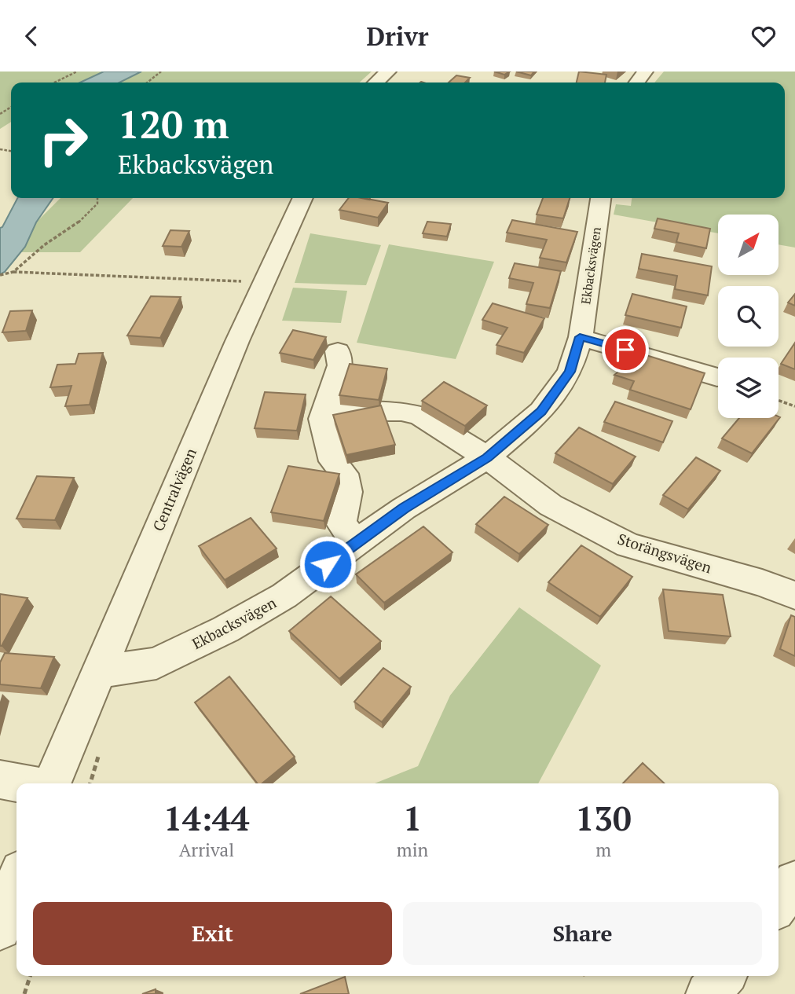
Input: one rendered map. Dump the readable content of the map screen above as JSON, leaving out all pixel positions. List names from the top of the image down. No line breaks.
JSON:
{"streets":{"street":["Ekbacksvägen","Centralvägen","Storängsvägen"]},"crossings":[["Ekbacksvägen","Centralvägen"],["Ekbacksvägen","Storängsvägen"]],"north":"top right","page":{"header":"Drivr","turn":["120 m","Ekbacksvägen"],"eta":["14:44","Arrival","1","min","130","m"],"buttons":["Exit","Share"]}}
